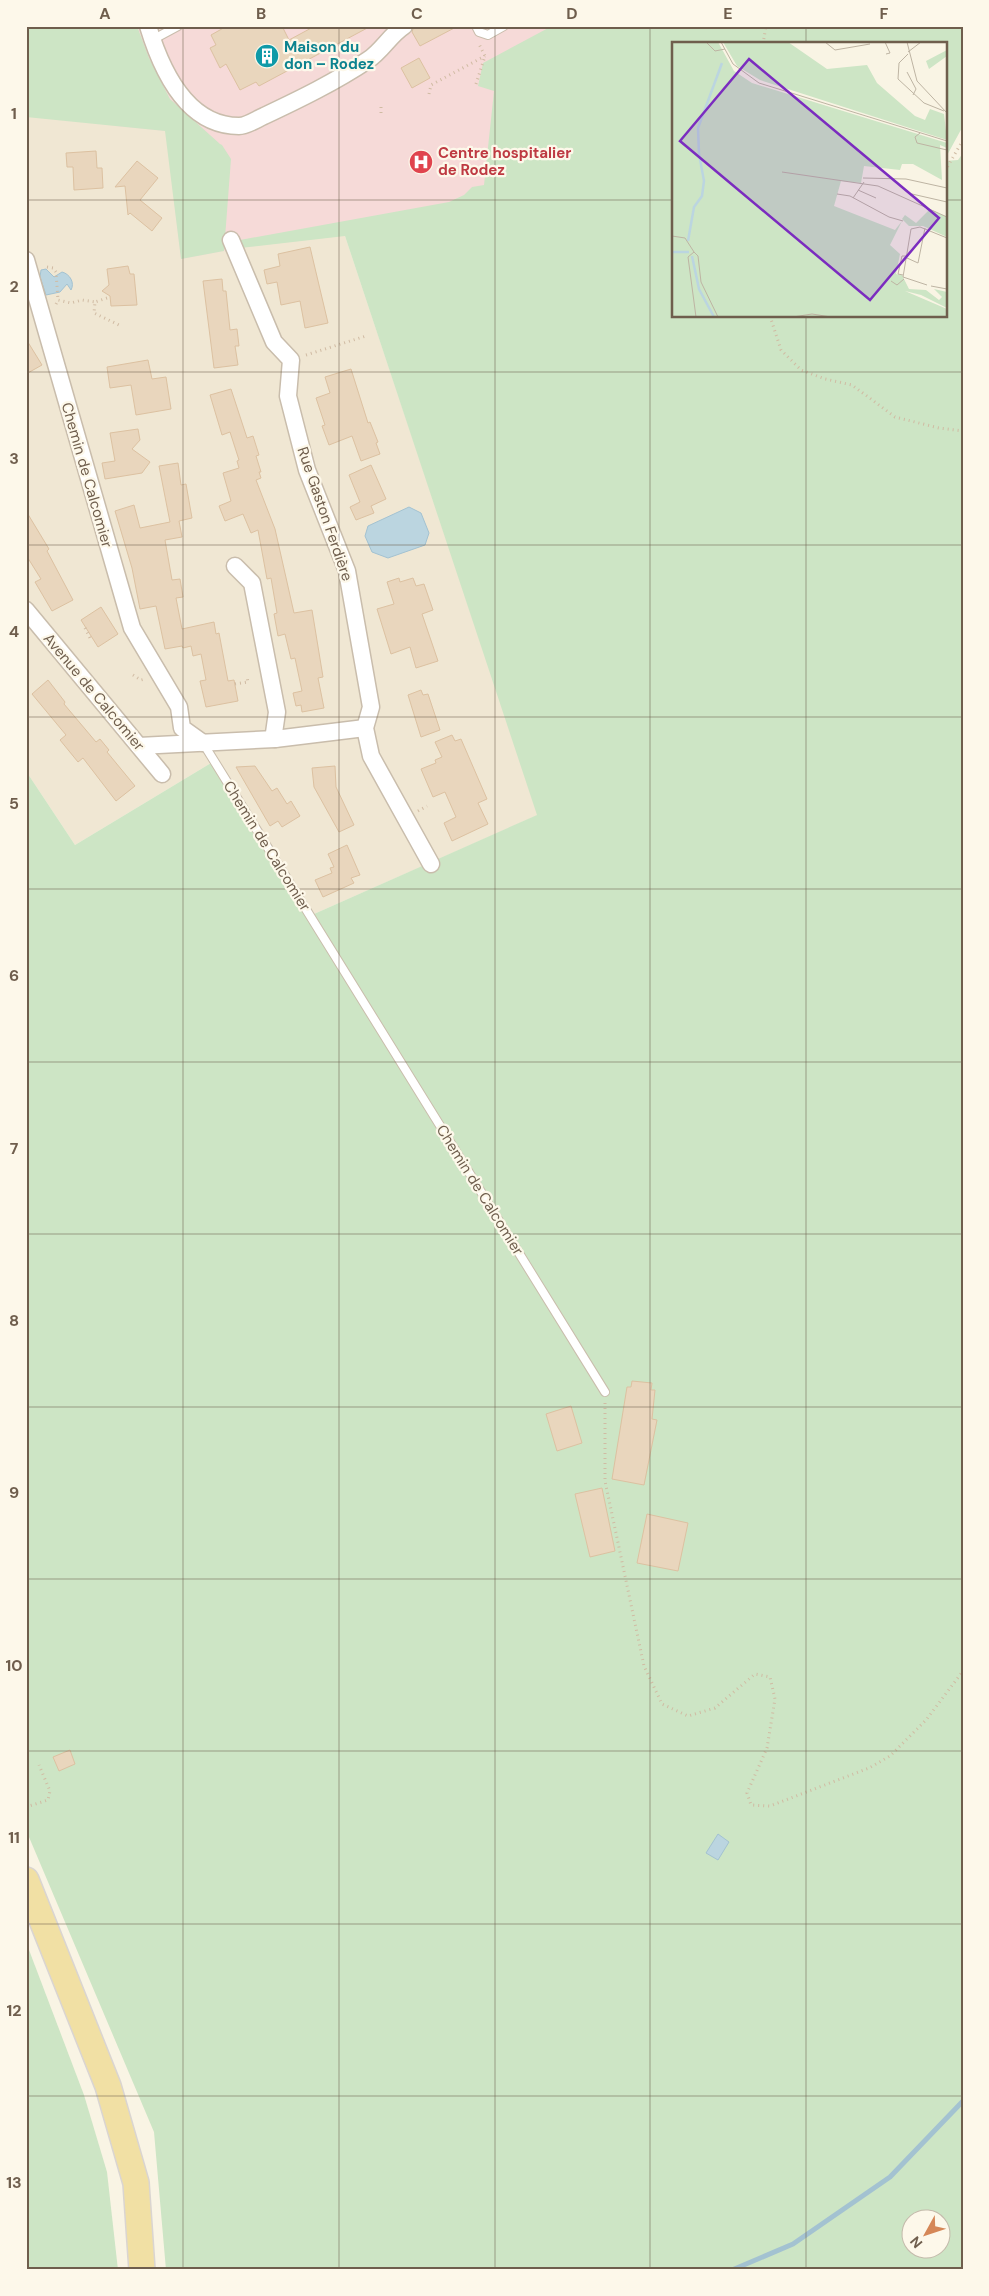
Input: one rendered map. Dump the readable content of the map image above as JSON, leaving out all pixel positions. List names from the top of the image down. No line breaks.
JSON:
{"streets":{"street":["Chemin de Calcomier","Rue Gaston Ferdière","Avenue de Calcomier"]},"places":{"building":["Maison du don – Rodez"],"hospital":["Centre hospitalier de Rodez"]},"north":"bottom left","grid":{"columns":["A","B","C","D","E","F"],"rows":["1","2","3","4","5","6","7","8","9","10","11","12","13"]}}
